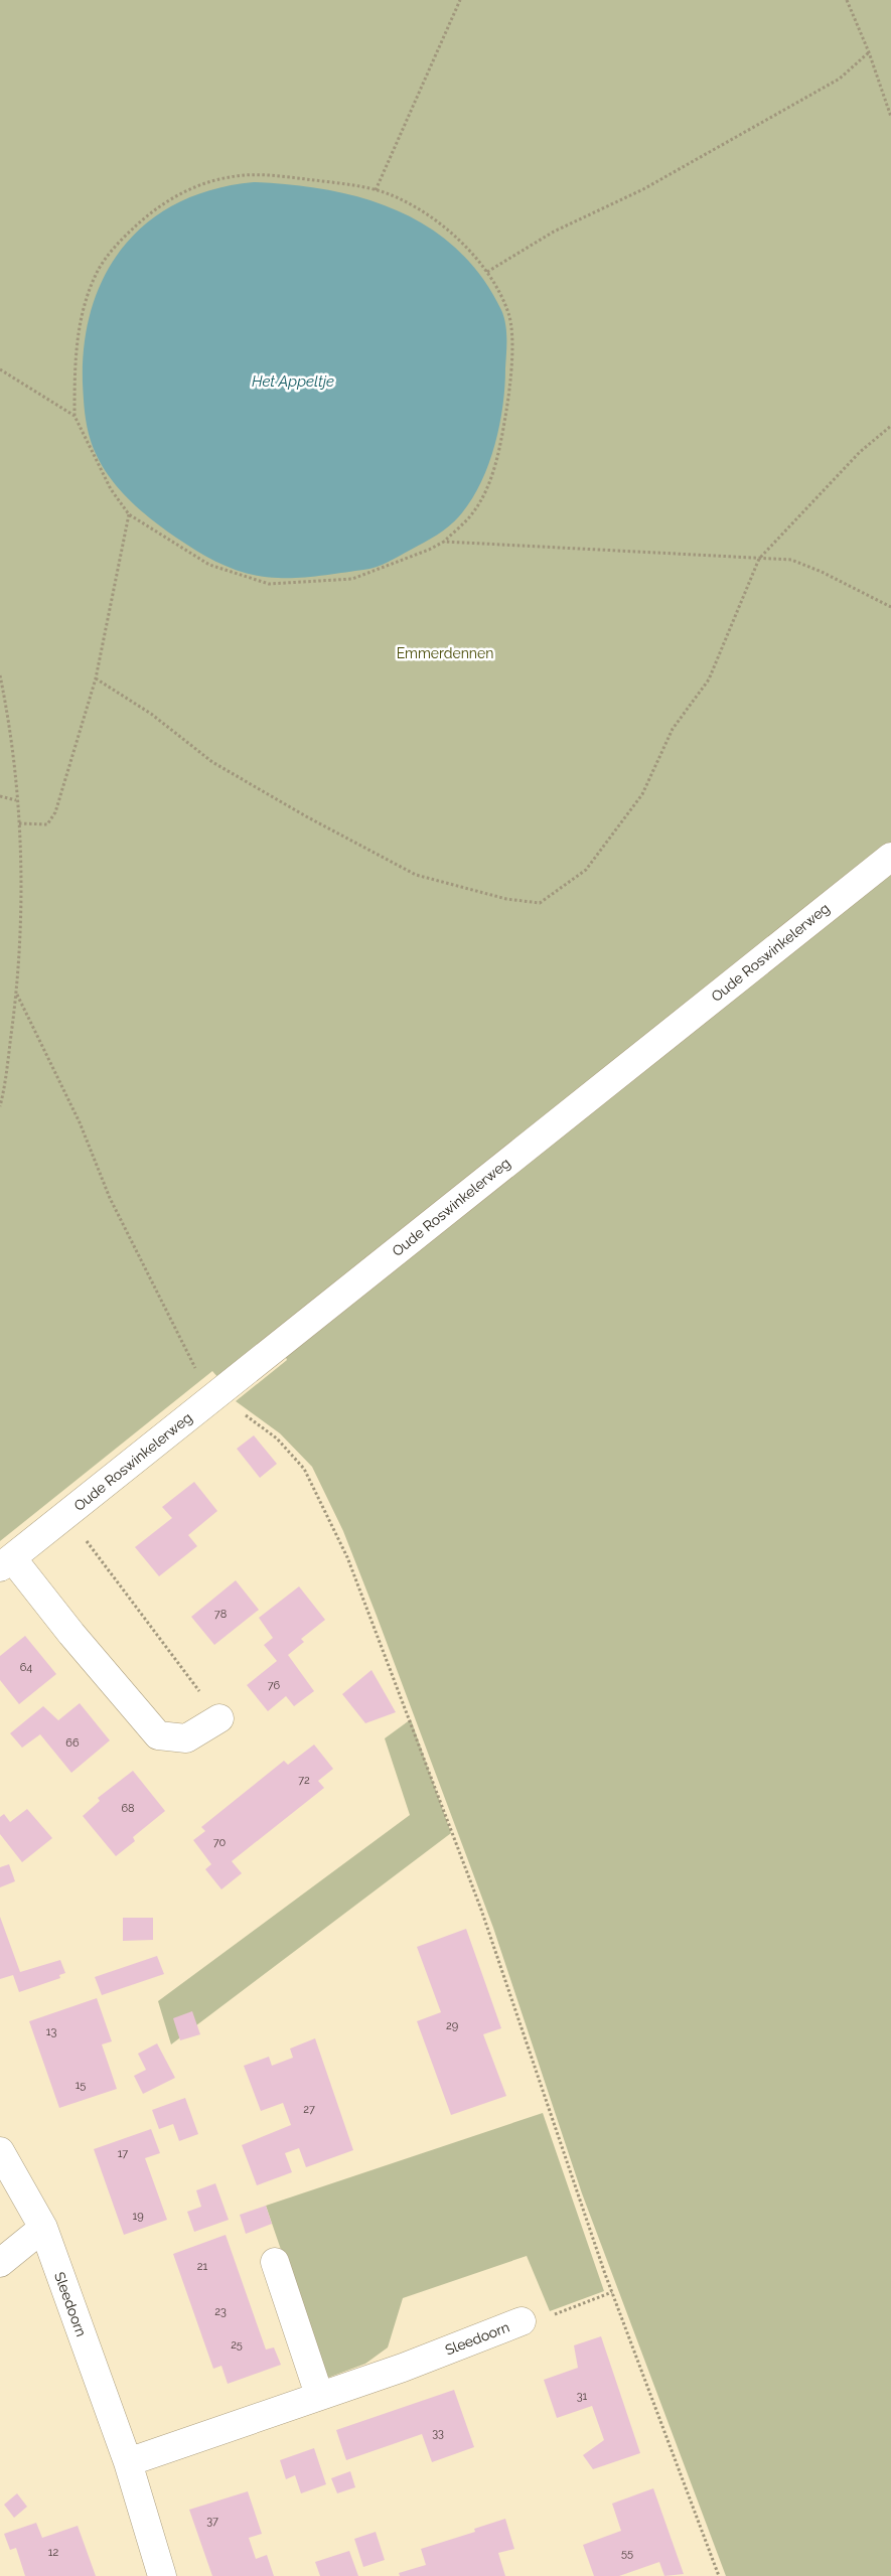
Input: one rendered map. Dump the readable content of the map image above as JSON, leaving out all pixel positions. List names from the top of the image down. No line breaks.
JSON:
{"streets":{"street":["Oude Roswinkelerweg","Sleedoorn"]},"water":["Het Appeltje"],"parks":["Emmerdennen"],"house_numbers":["78","64","76","66","72","68","70","29","13","15","27","17","19","21","23","25","31","33","37","12","55"]}
